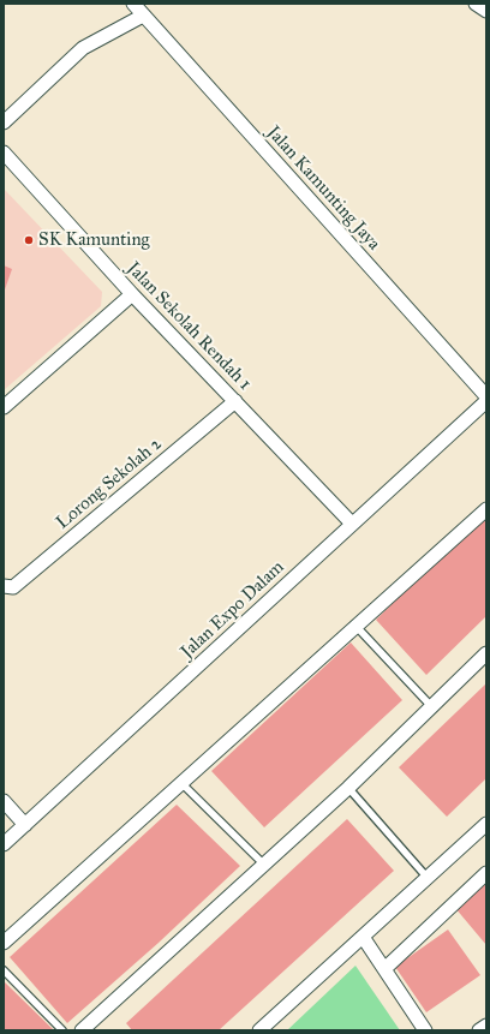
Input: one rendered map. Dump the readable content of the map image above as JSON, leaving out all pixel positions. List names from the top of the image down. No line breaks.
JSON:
{"streets":{"street":["Jalan Kamunting Jaya","Jalan Sekolah Rendah 1","Lorong Sekolah 2","Jalan Expo Dalam"]},"crossings":[["Jalan Sekolah Rendah 1","Lorong Sekolah 2"],["Jalan Sekolah Rendah 1","Jalan Expo Dalam"]],"places":["SK Kamunting"]}
